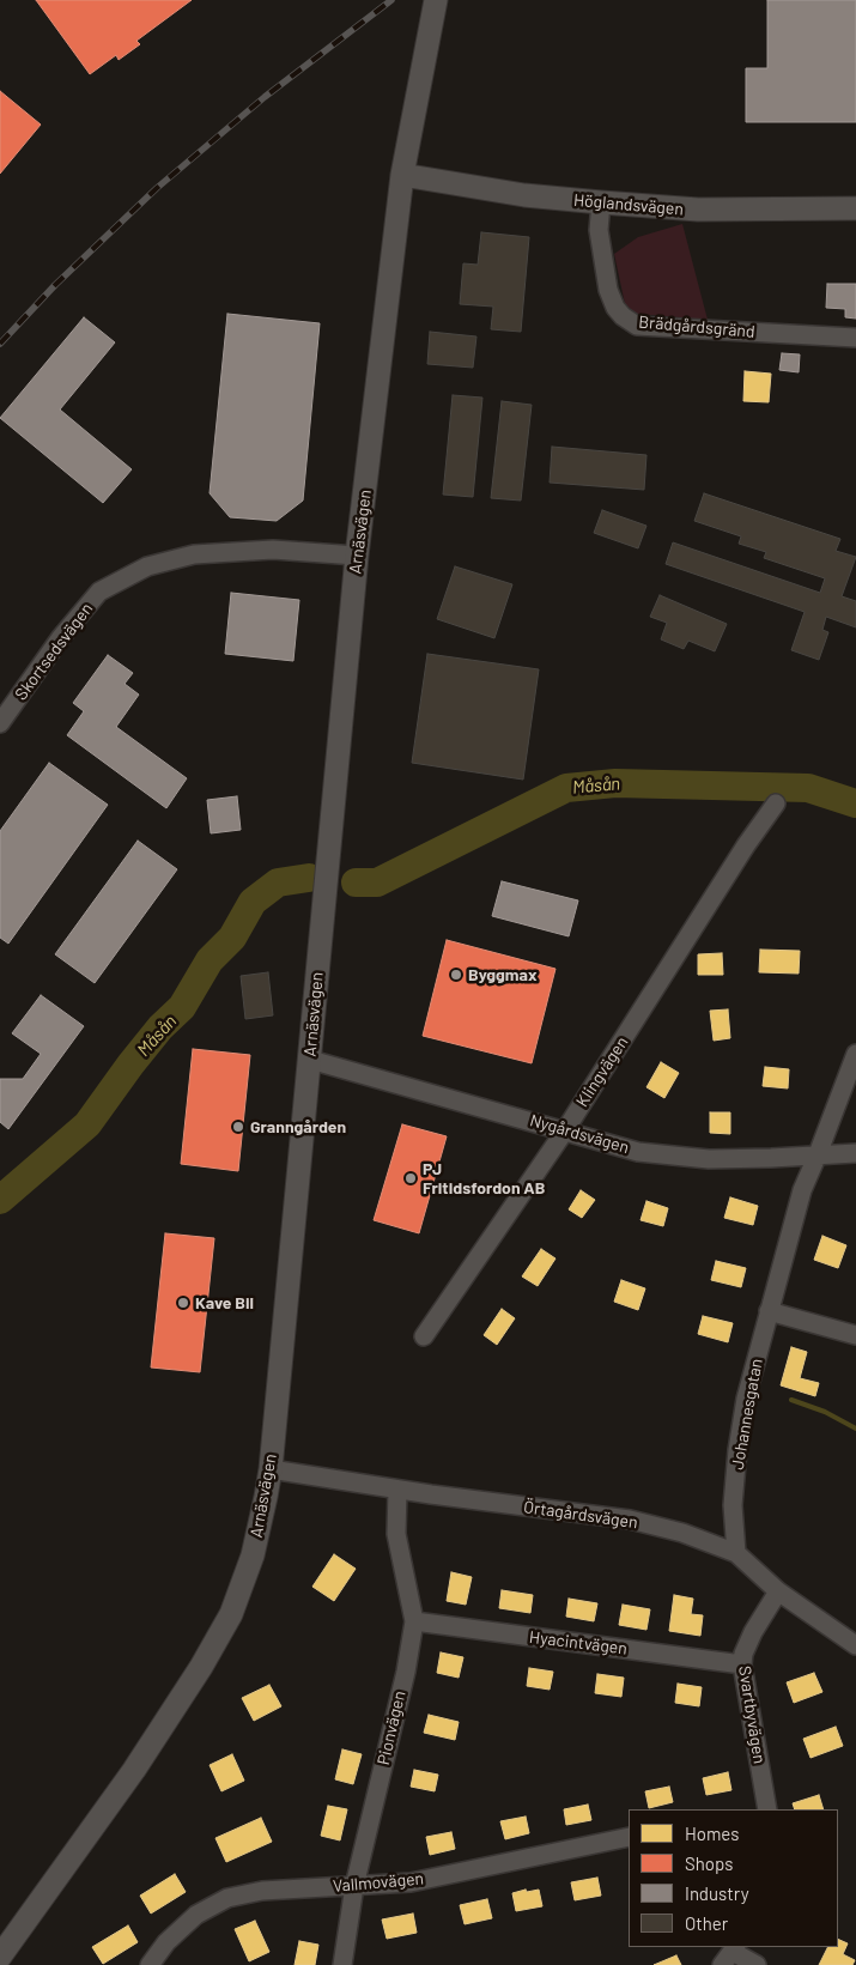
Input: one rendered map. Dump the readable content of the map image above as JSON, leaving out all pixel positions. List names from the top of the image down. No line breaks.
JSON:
{"streets":{"street":["Höglandsvägen","Brädgårdsgränd","Arnäsvägen","Skortsedsvägen","Klingvägen","Nygårdsvägen","Johannesgatan","Örtagårdsvägen","Hyacintvägen","Svartbyvägen","Pionvägen","Vallmovägen"]},"crossings":[["Höglandsvägen","Brädgårdsgränd"],["Höglandsvägen","Arnäsvägen"],["Arnäsvägen","Skortsedsvägen"],["Arnäsvägen","Nygårdsvägen"],["Arnäsvägen","Örtagårdsvägen"],["Klingvägen","Nygårdsvägen"],["Nygårdsvägen","Johannesgatan"],["Johannesgatan","Örtagårdsvägen"],["Örtagårdsvägen","Svartbyvägen"],["Örtagårdsvägen","Pionvägen"],["Hyacintvägen","Svartbyvägen"],["Hyacintvägen","Pionvägen"],["Pionvägen","Vallmovägen"]],"water":["Måsån"],"places":["Byggmax","Granngården","PJ Fritidsfordon AB","Kave Bil"],"legend":["Homes","Shops","Industry","Other"]}
